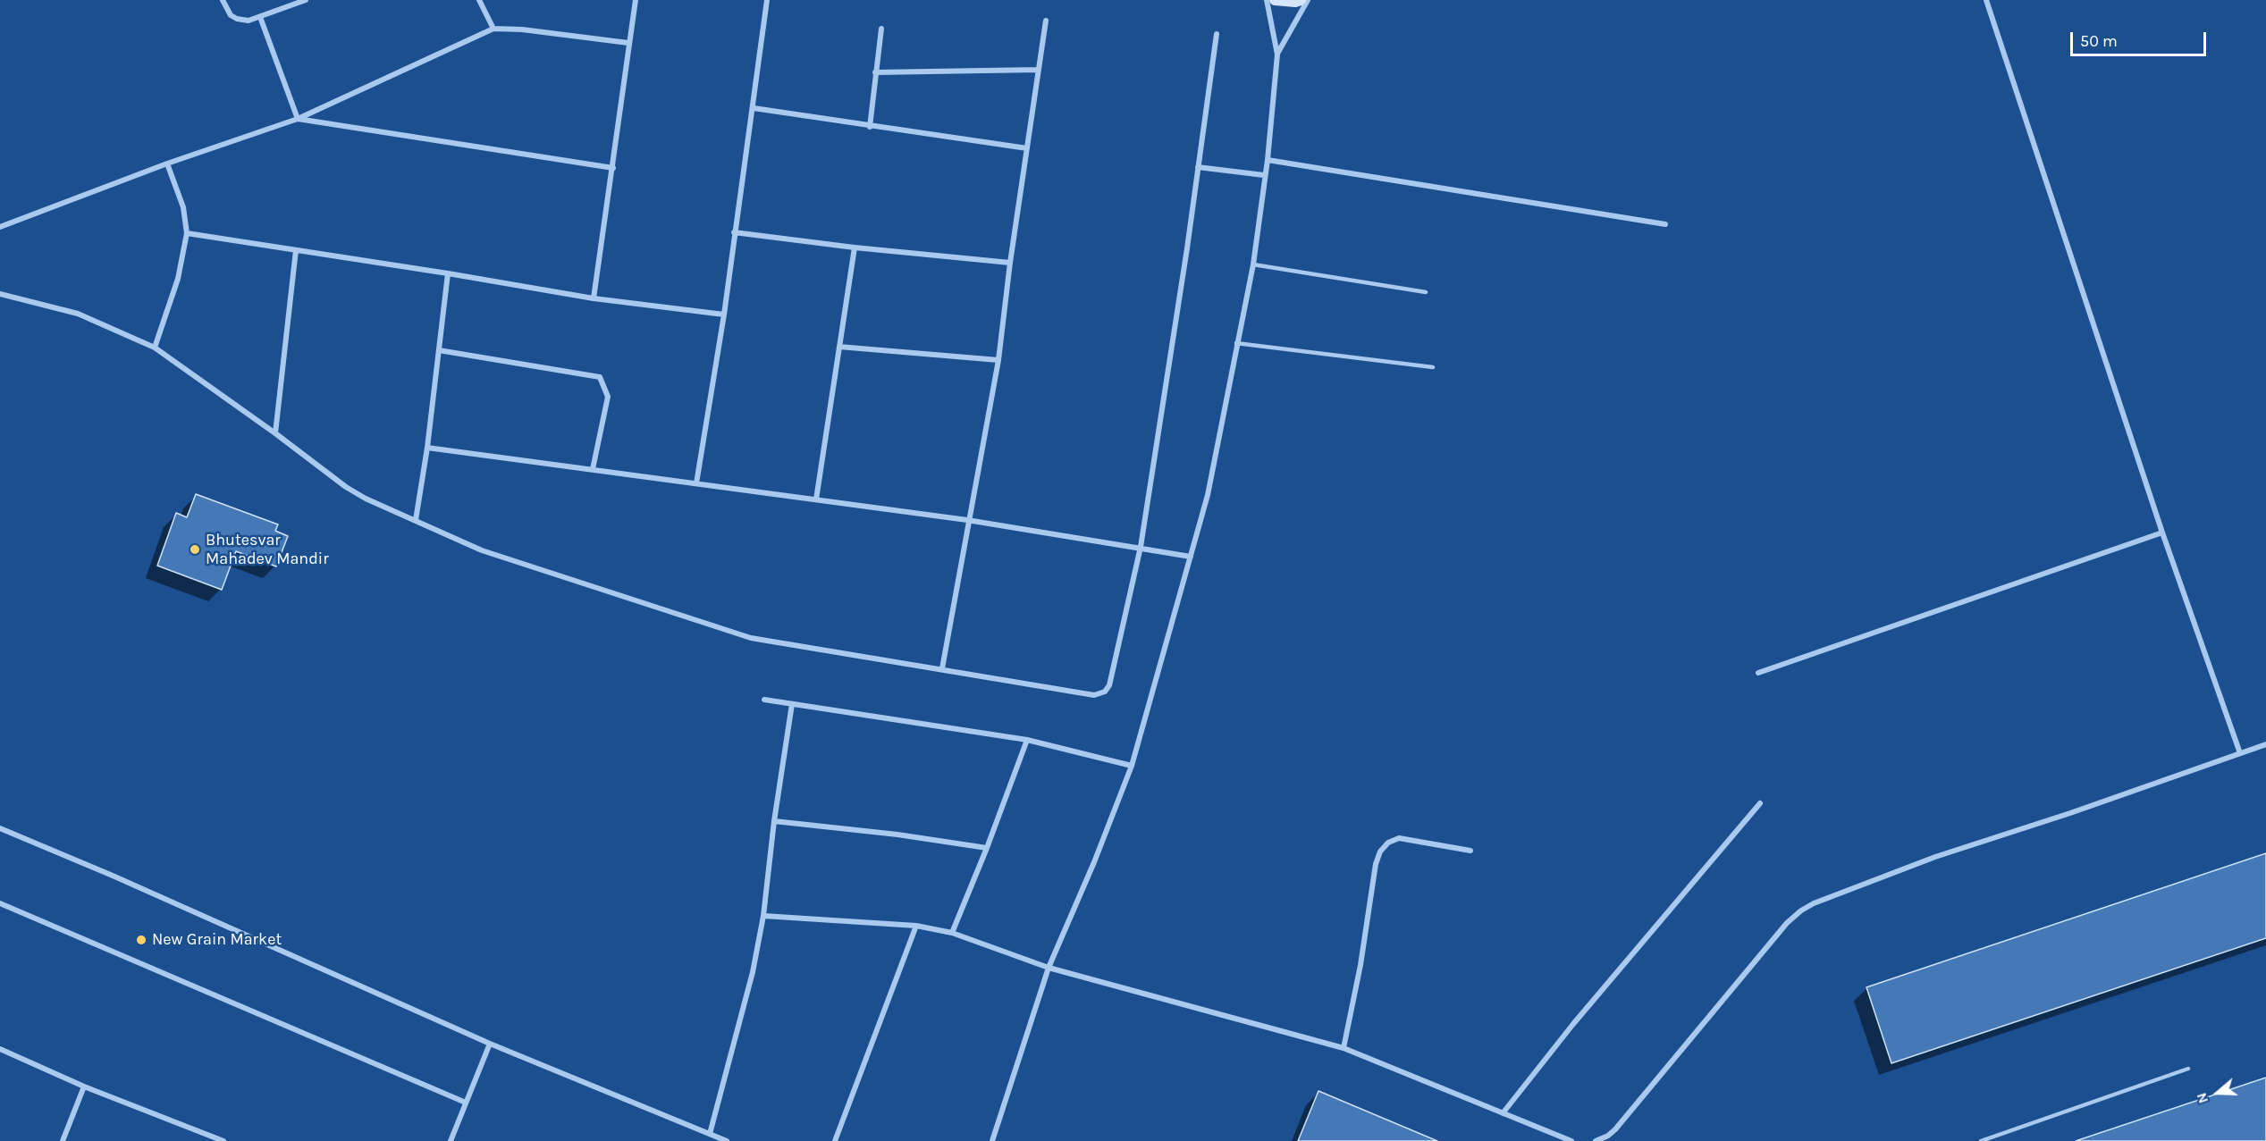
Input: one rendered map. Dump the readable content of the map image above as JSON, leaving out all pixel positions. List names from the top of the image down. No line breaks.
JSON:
{"places":["Bhutesvar Mahadev Mandir","New Grain Market"],"scale_bar":"50 m","north":"left"}
